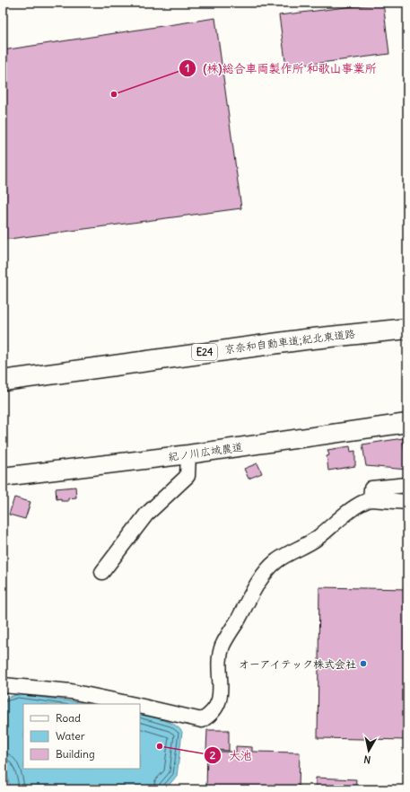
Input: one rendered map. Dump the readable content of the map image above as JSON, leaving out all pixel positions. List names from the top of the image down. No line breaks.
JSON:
{"streets":{"highway":["京奈和自動車道;紀北東道路","E24"],"street":["紀ノ川広域農道"]},"places":["(株)総合車両製作所 和歌山事業所","オーアイテック株式会社","大池"],"legend":["Road","Water","Building"],"north":"bottom"}
